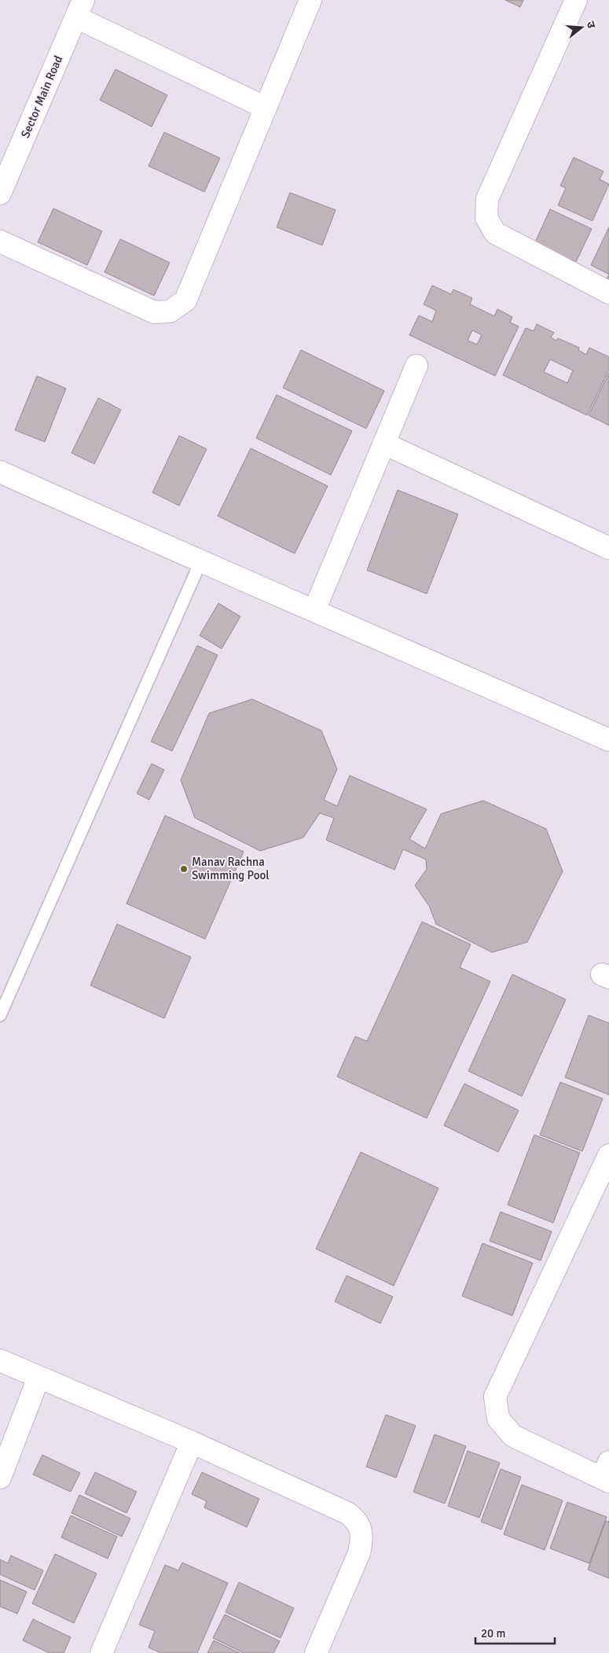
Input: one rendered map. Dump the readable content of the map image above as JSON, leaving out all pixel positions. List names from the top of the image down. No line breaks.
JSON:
{"streets":{"street":["Sector Main Road"]},"places":["Manav Rachna Swimming Pool"],"scale_bar":"20 m","north":"right"}
